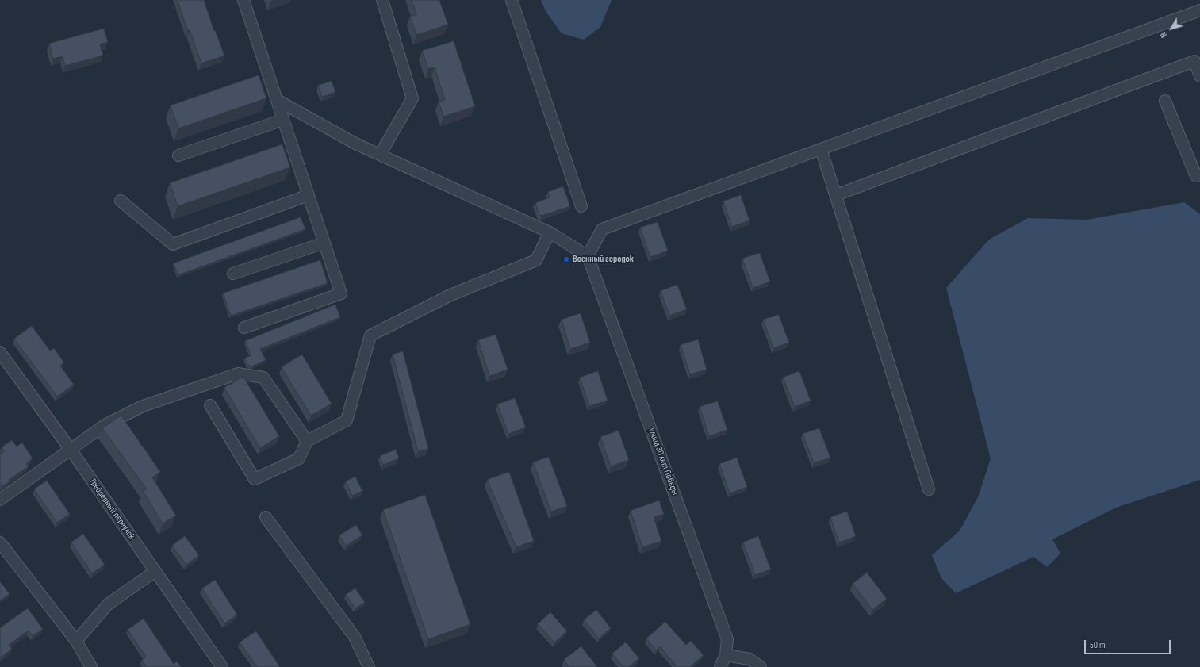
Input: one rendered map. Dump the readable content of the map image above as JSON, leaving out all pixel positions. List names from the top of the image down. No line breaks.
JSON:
{"streets":{"street":["улица 30 лет Победы","Грейдерный переулок"]},"places":["Военный городок"],"scale_bar":"50 m","north":"bottom left"}
